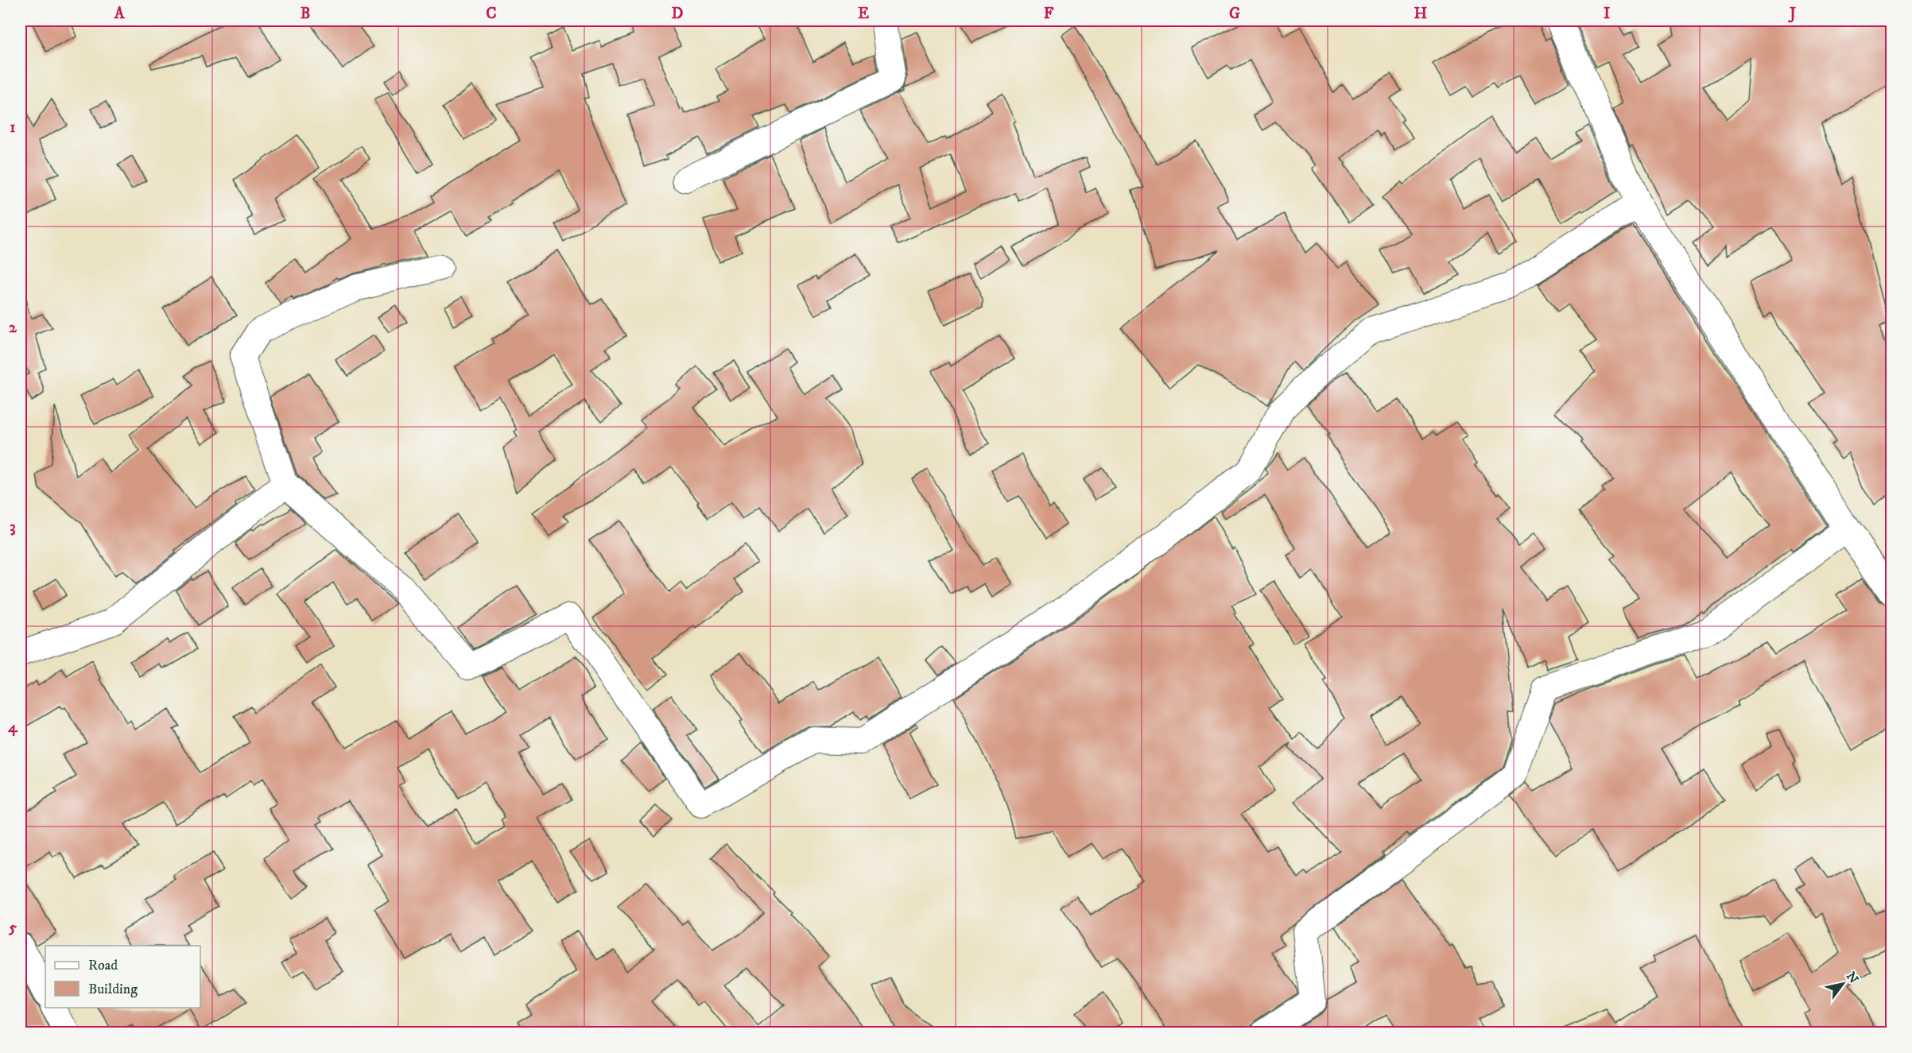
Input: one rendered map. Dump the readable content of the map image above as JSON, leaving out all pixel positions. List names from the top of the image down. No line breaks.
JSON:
{"legend":["Road","Building"],"north":"top right","grid":{"columns":["A","B","C","D","E","F","G","H","I","J"],"rows":["1","2","3","4","5"]}}
